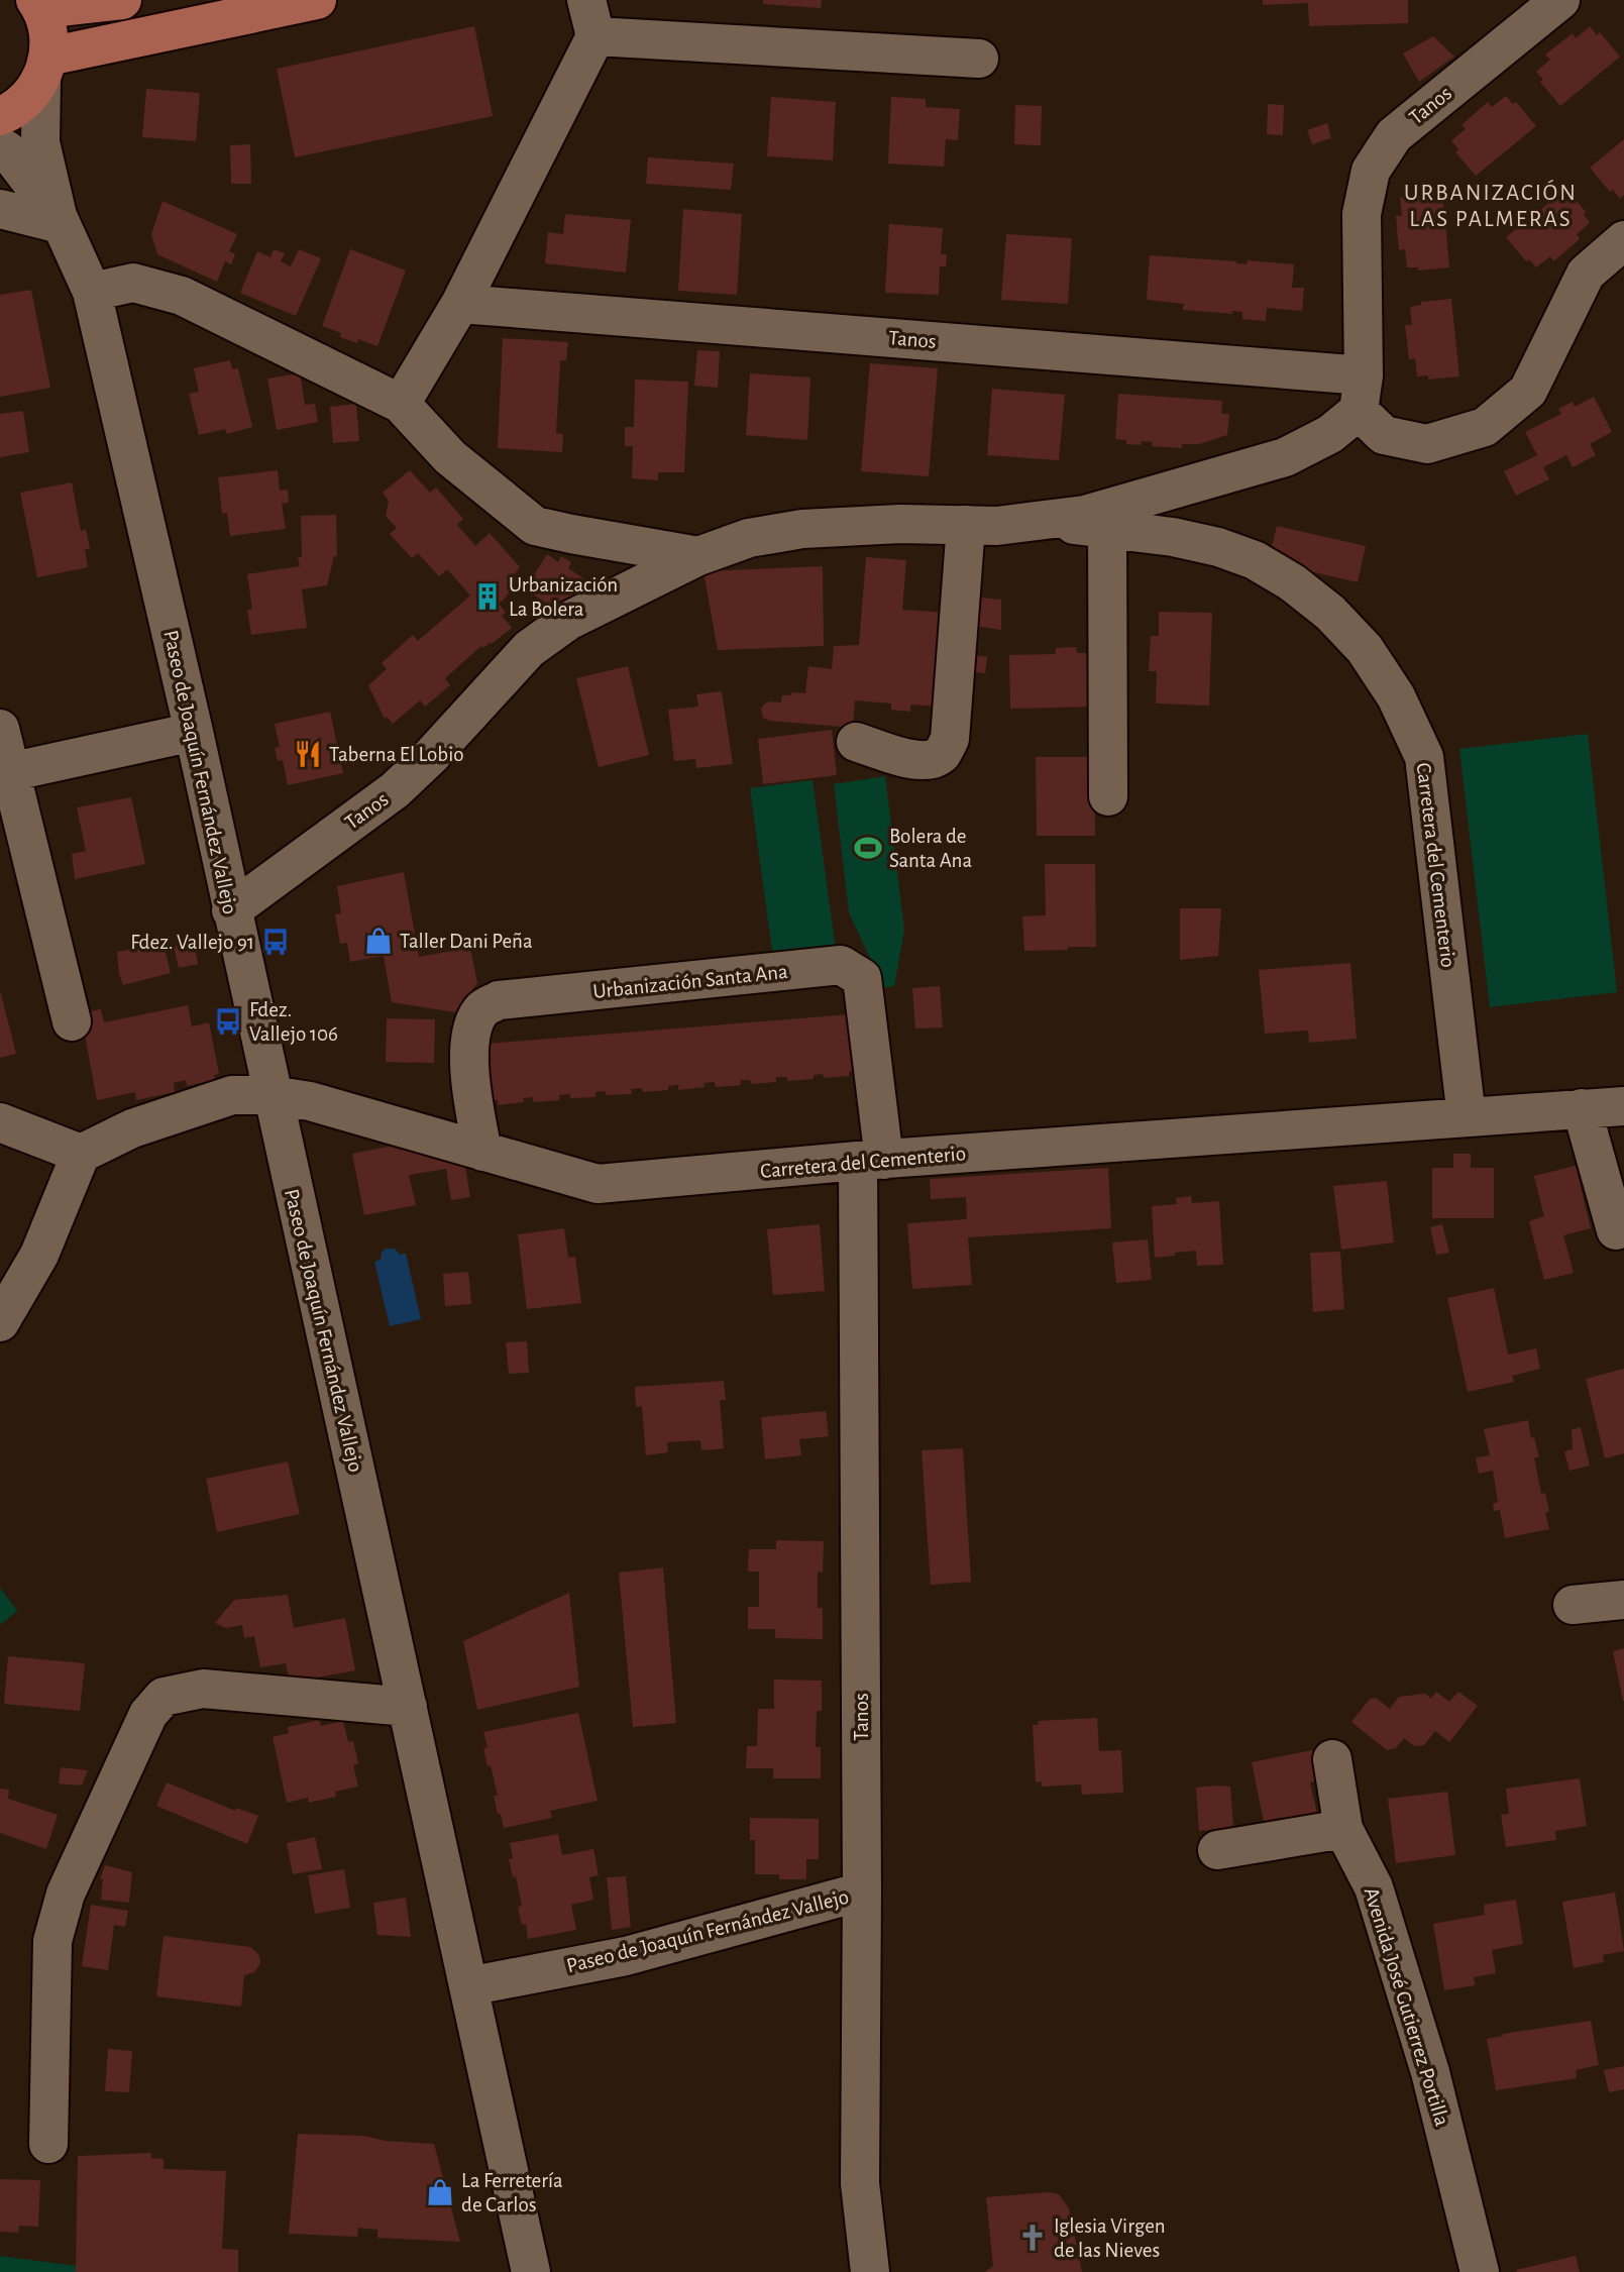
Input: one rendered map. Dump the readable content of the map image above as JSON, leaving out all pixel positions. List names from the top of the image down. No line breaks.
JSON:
{"streets":{"street":["Tanos","Paseo de Joaquín Fernández Vallejo","Carretera del Cementerio","Urbanización Santa Ana","Avenida José Gutierrez Portilla"]},"crossings":[["Tanos","Paseo de Joaquín Fernández Vallejo"],["Tanos","Carretera del Cementerio"],["Tanos","Urbanización Santa Ana"],["Paseo de Joaquín Fernández Vallejo","Carretera del Cementerio"],["Carretera del Cementerio","Urbanización Santa Ana"]],"districts":["URBANIZACIÓN LAS PALMERAS"],"places":{"building":["Urbanización La Bolera"],"restaurant":["Taberna El Lobio"],"sports":["Bolera de Santa Ana"],"shop":["Taller Dani Peña","La Ferretería de Carlos"],"bus stop":["Fdez. Vallejo 91","Fdez. Vallejo 106"],"church":["Iglesia Virgen de las Nieves"]}}
